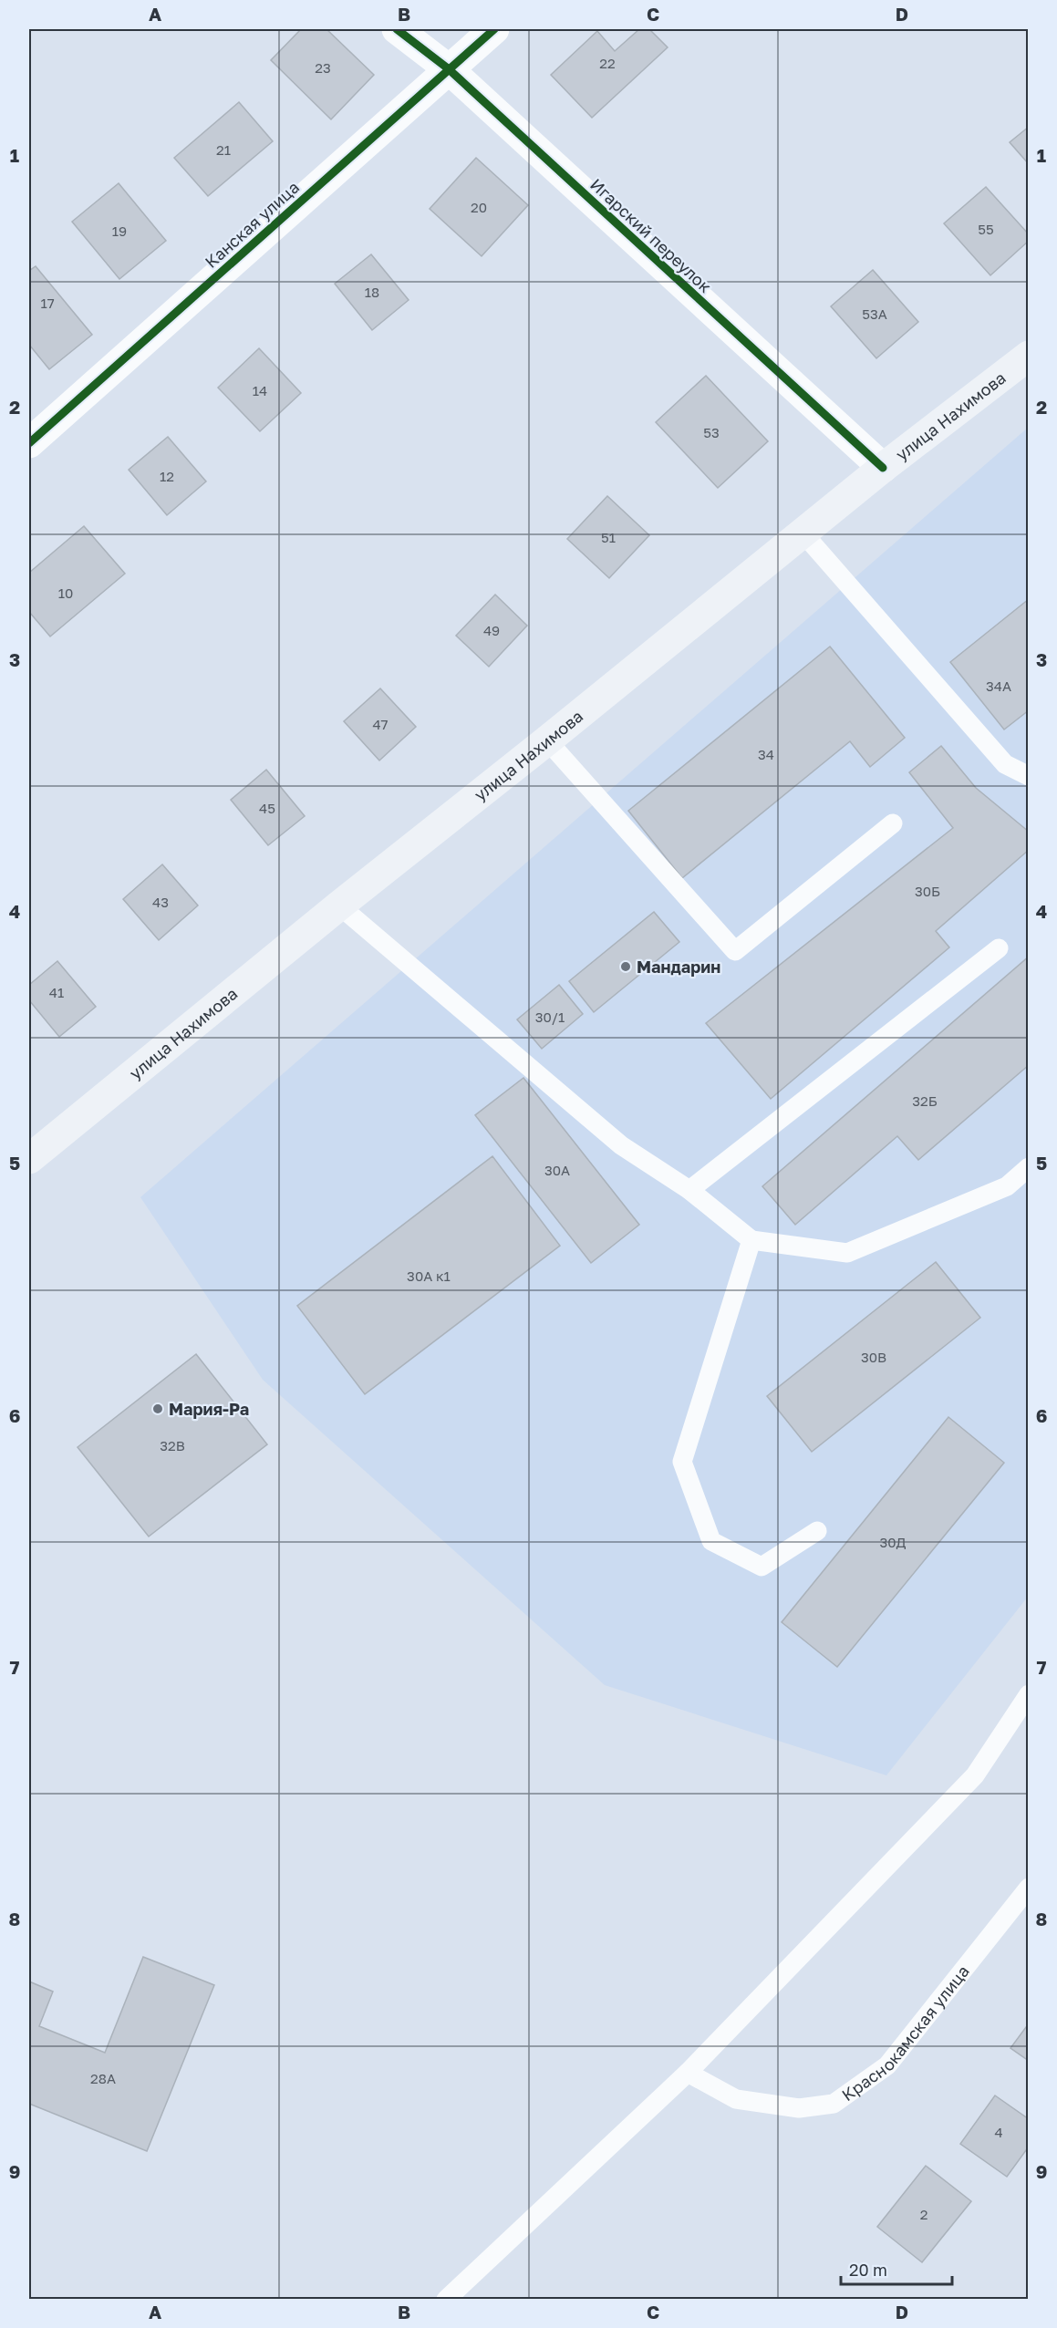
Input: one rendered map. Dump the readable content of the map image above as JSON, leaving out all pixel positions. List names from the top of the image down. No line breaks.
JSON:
{"streets":{"main road":["улица Нахимова"],"street":["Канская улица","Игарский переулок"],"lane":["Краснокамская улица"]},"crossings":[["Канская улица","Игарский переулок"],["Игарский переулок","улица Нахимова"]],"places":["Мандарин","Мария-Ра"],"house_numbers":["22","23","21","20","55","19","18","17","53А","14","53","12","51","10","49","34А","47","34","45","30Б","43","41","30/1","32Б","30А","30А к1","30В","32В","30Д","28А","4","2"],"scale_bar":"20 m","grid":{"columns":["A","B","C","D"],"rows":["1","2","3","4","5","6","7","8","9"]}}
